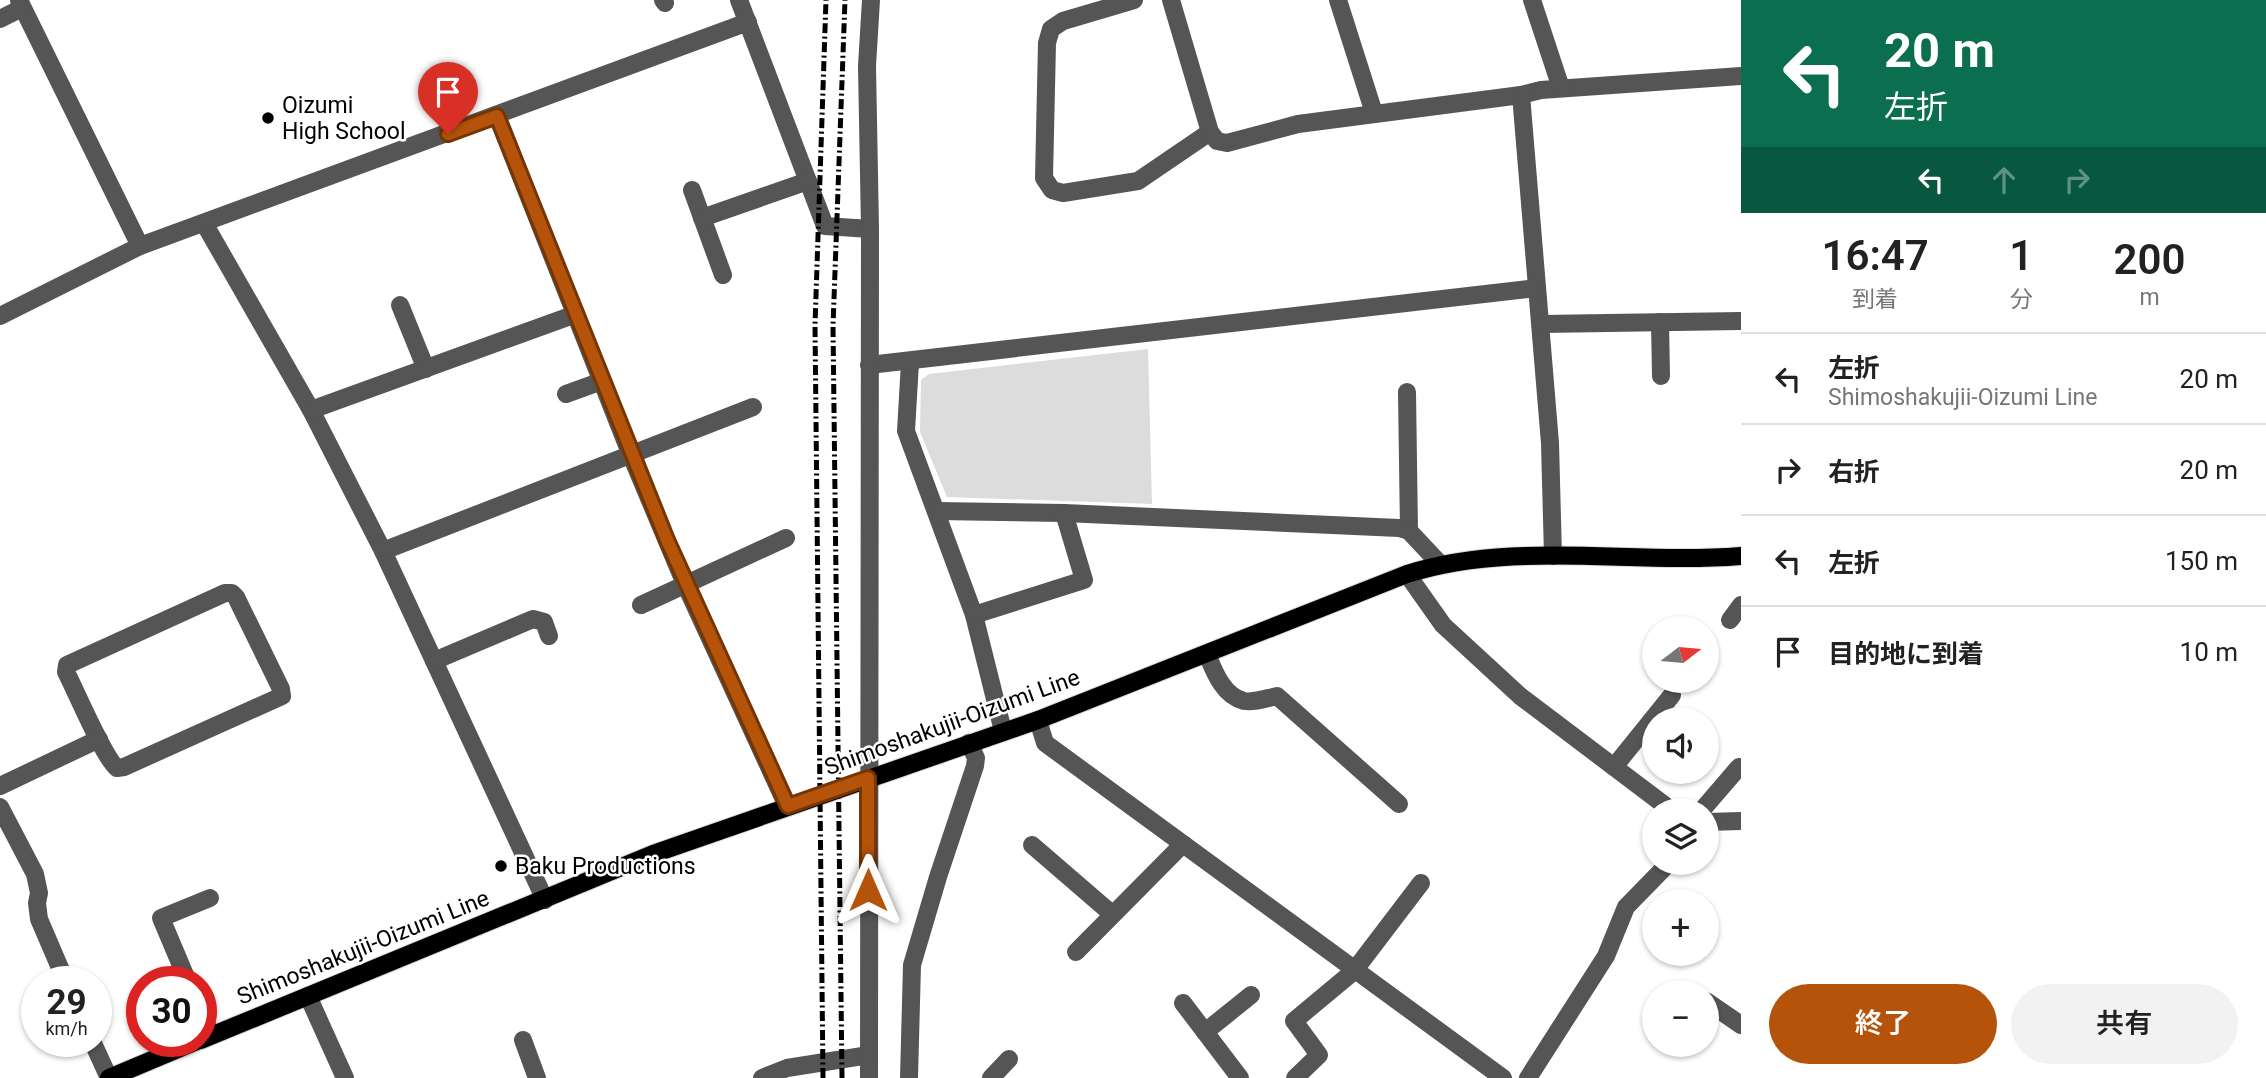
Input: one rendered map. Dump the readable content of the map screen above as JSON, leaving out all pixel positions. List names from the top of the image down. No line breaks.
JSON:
{"streets":{"main road":["Shimoshakujii-Oizumi Line"]},"places":["Oizumi High School","Baku Productions"],"north":"right","page":{"turn":["20 m","左折"],"eta":["16:47","到着","1","分","200","m"],"list":[{"name":"左折","note":"Shimoshakujii-Oizumi Line","value":"20 m"},{"name":"右折","value":"20 m"},{"name":"左折","value":"150 m"},{"name":"目的地に到着","value":"10 m"}],"map_buttons":["+","−"],"speed":"29 km/h","limit":"30","buttons":["終了","共有"]}}
